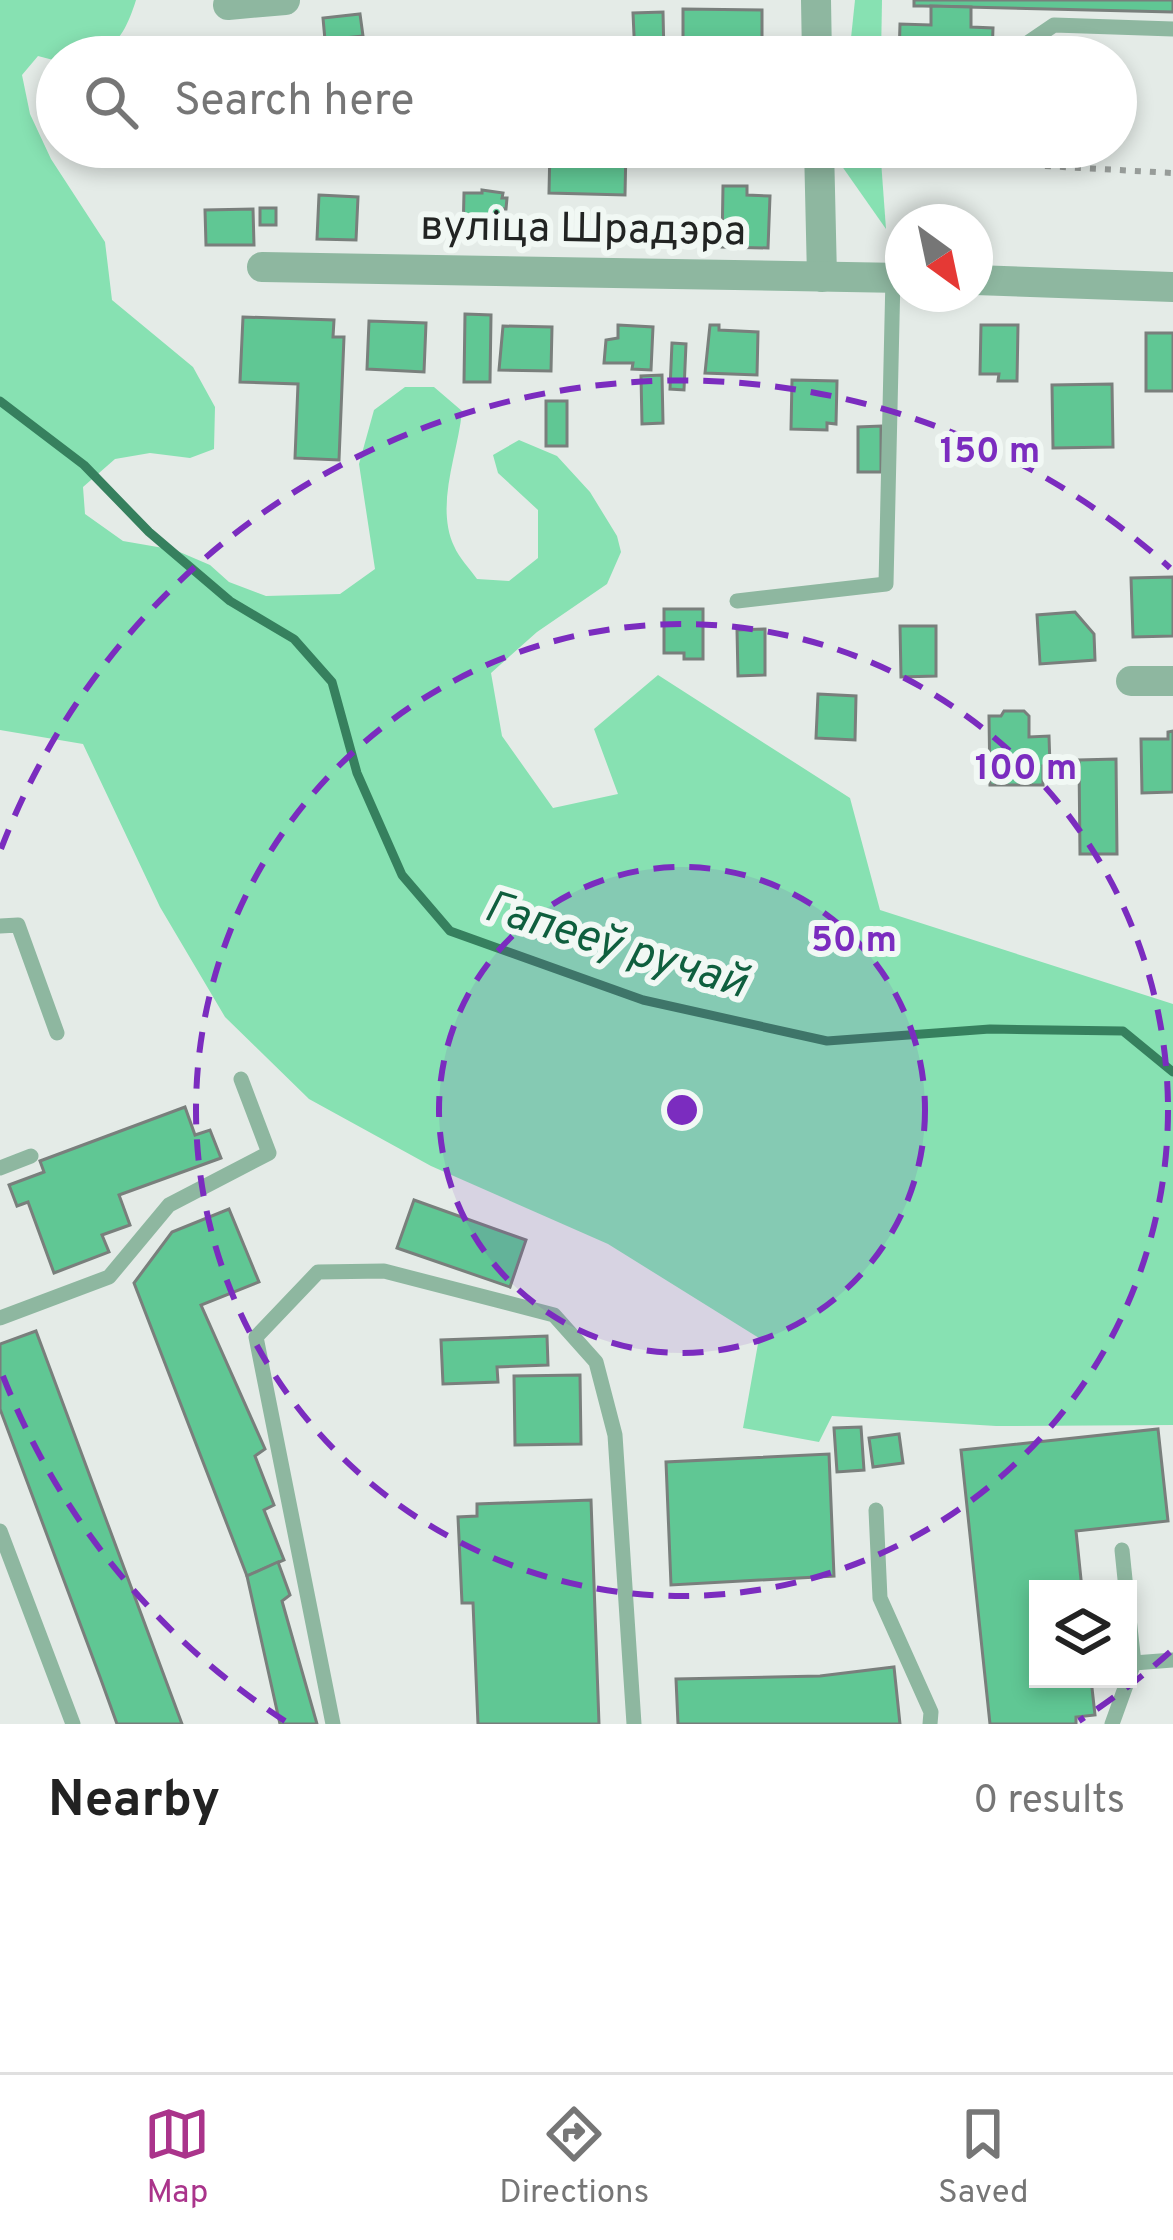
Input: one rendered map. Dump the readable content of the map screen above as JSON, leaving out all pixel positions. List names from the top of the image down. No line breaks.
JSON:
{"streets":{"street":["вуліца Шрадэра"]},"water":["Гапееў ручай"],"north":"bottom right","page":{"search":"Search here","heading":["Nearby","0 results"],"nav":["Map","Directions","Saved"]},"rings":["150 m","100 m","50 m"]}
